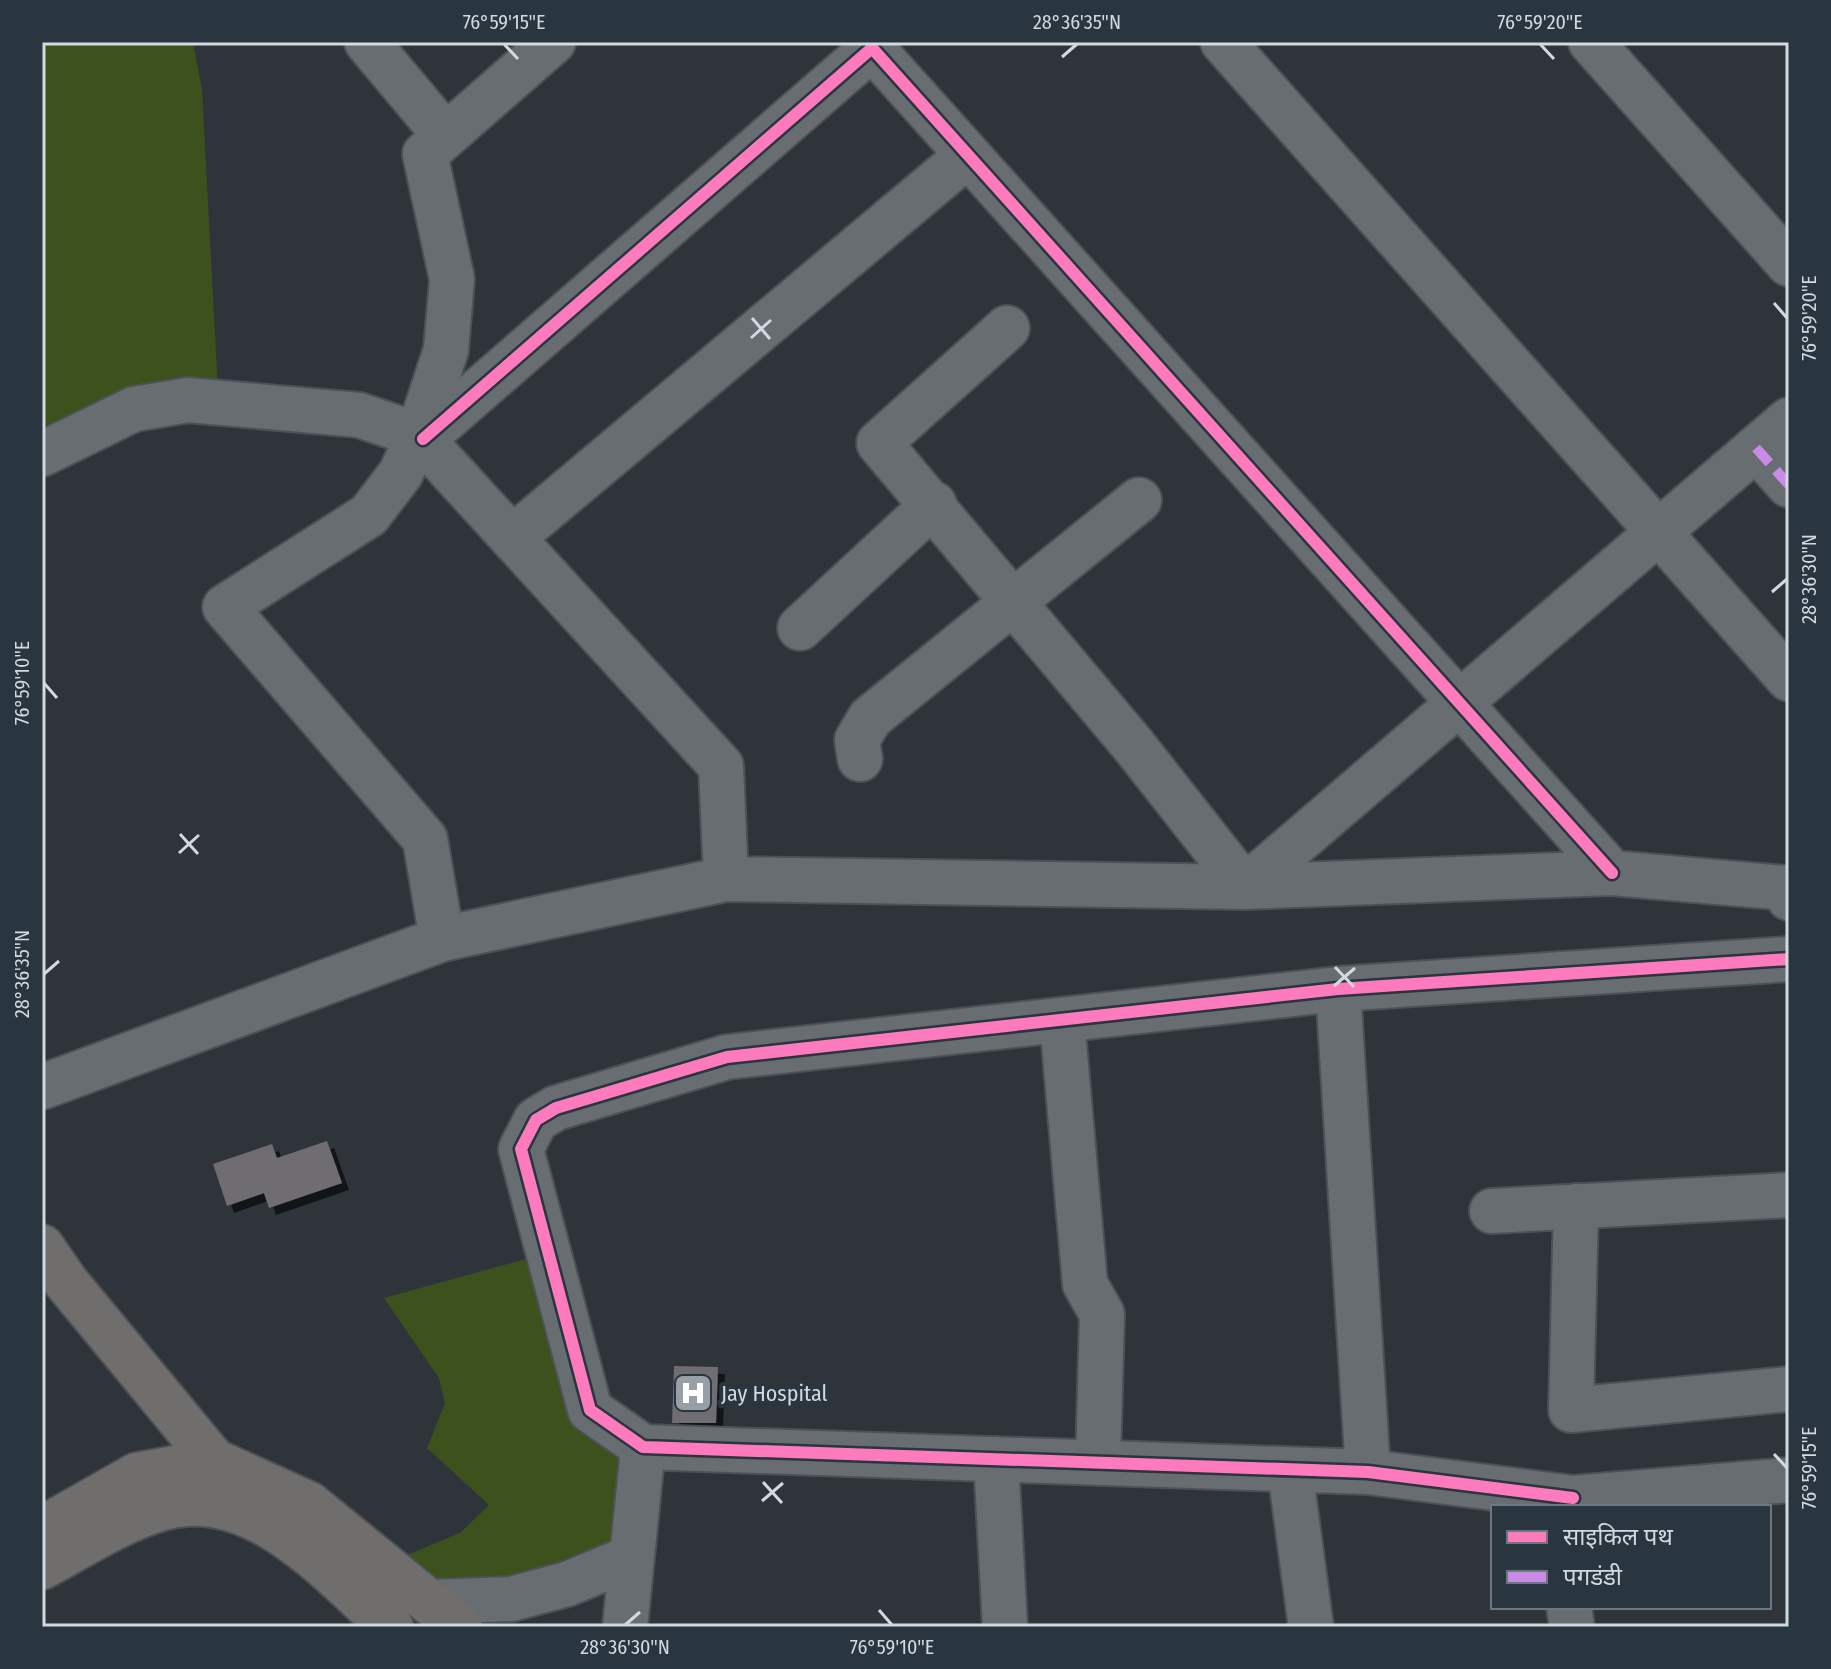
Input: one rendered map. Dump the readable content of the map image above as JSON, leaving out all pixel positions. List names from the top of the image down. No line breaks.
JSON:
{"places":{"hospital":["Jay Hospital"]},"legend":["साइकिल पथ","पगडंडी"],"coordinates":["76°59'15\"E","28°36'35\"N","76°59'20\"E","28°36'30\"N","76°59'10\"E"]}
